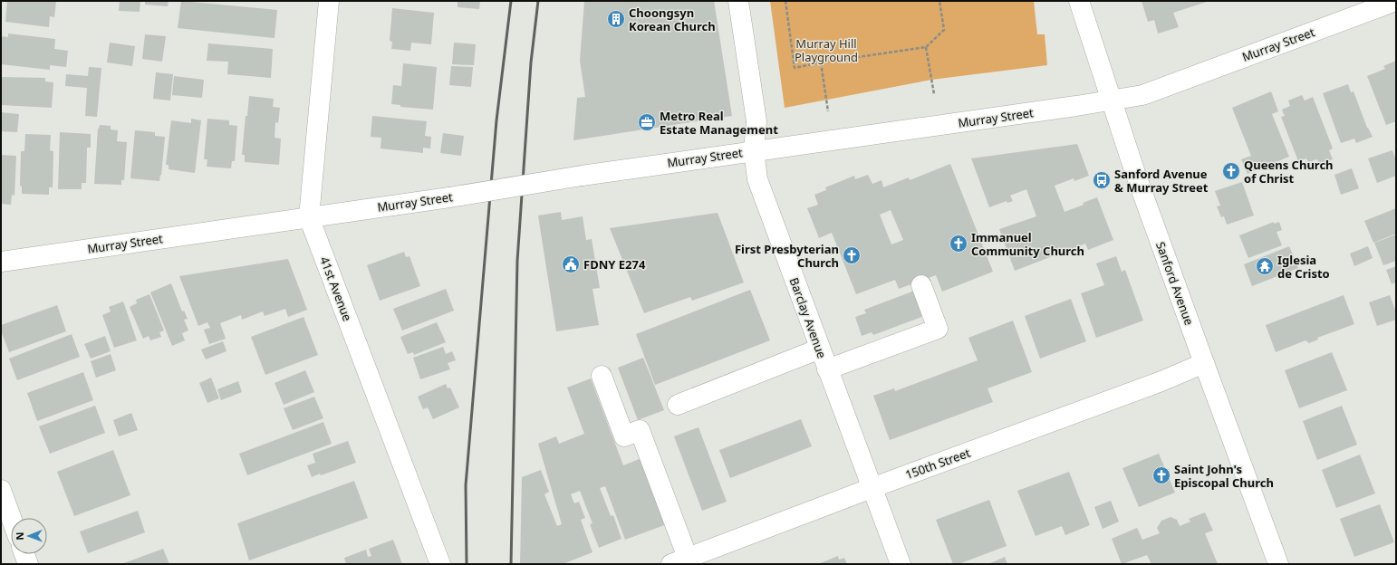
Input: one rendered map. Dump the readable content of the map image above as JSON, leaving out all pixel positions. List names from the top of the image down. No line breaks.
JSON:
{"streets":{"street":["Murray Street","Sanford Avenue","41st Avenue","Barclay Avenue","150th Street"]},"crossings":[["Murray Street","Sanford Avenue"],["Murray Street","41st Avenue"],["Murray Street","Barclay Avenue"],["Sanford Avenue","150th Street"],["Barclay Avenue","150th Street"]],"parks":["Murray Hill Playground"],"places":{"building":["Choongsyn Korean Church"],"office":["Metro Real Estate Management"],"church":["Queens Church of Christ","Immanuel Community Church","First Presbyterian Church","Saint John's Episcopal Church"],"bus stop":["Sanford Avenue & Murray Street"],"public building":["FDNY E274"],"temple":["Iglesia de Cristo"]},"north":"left"}
